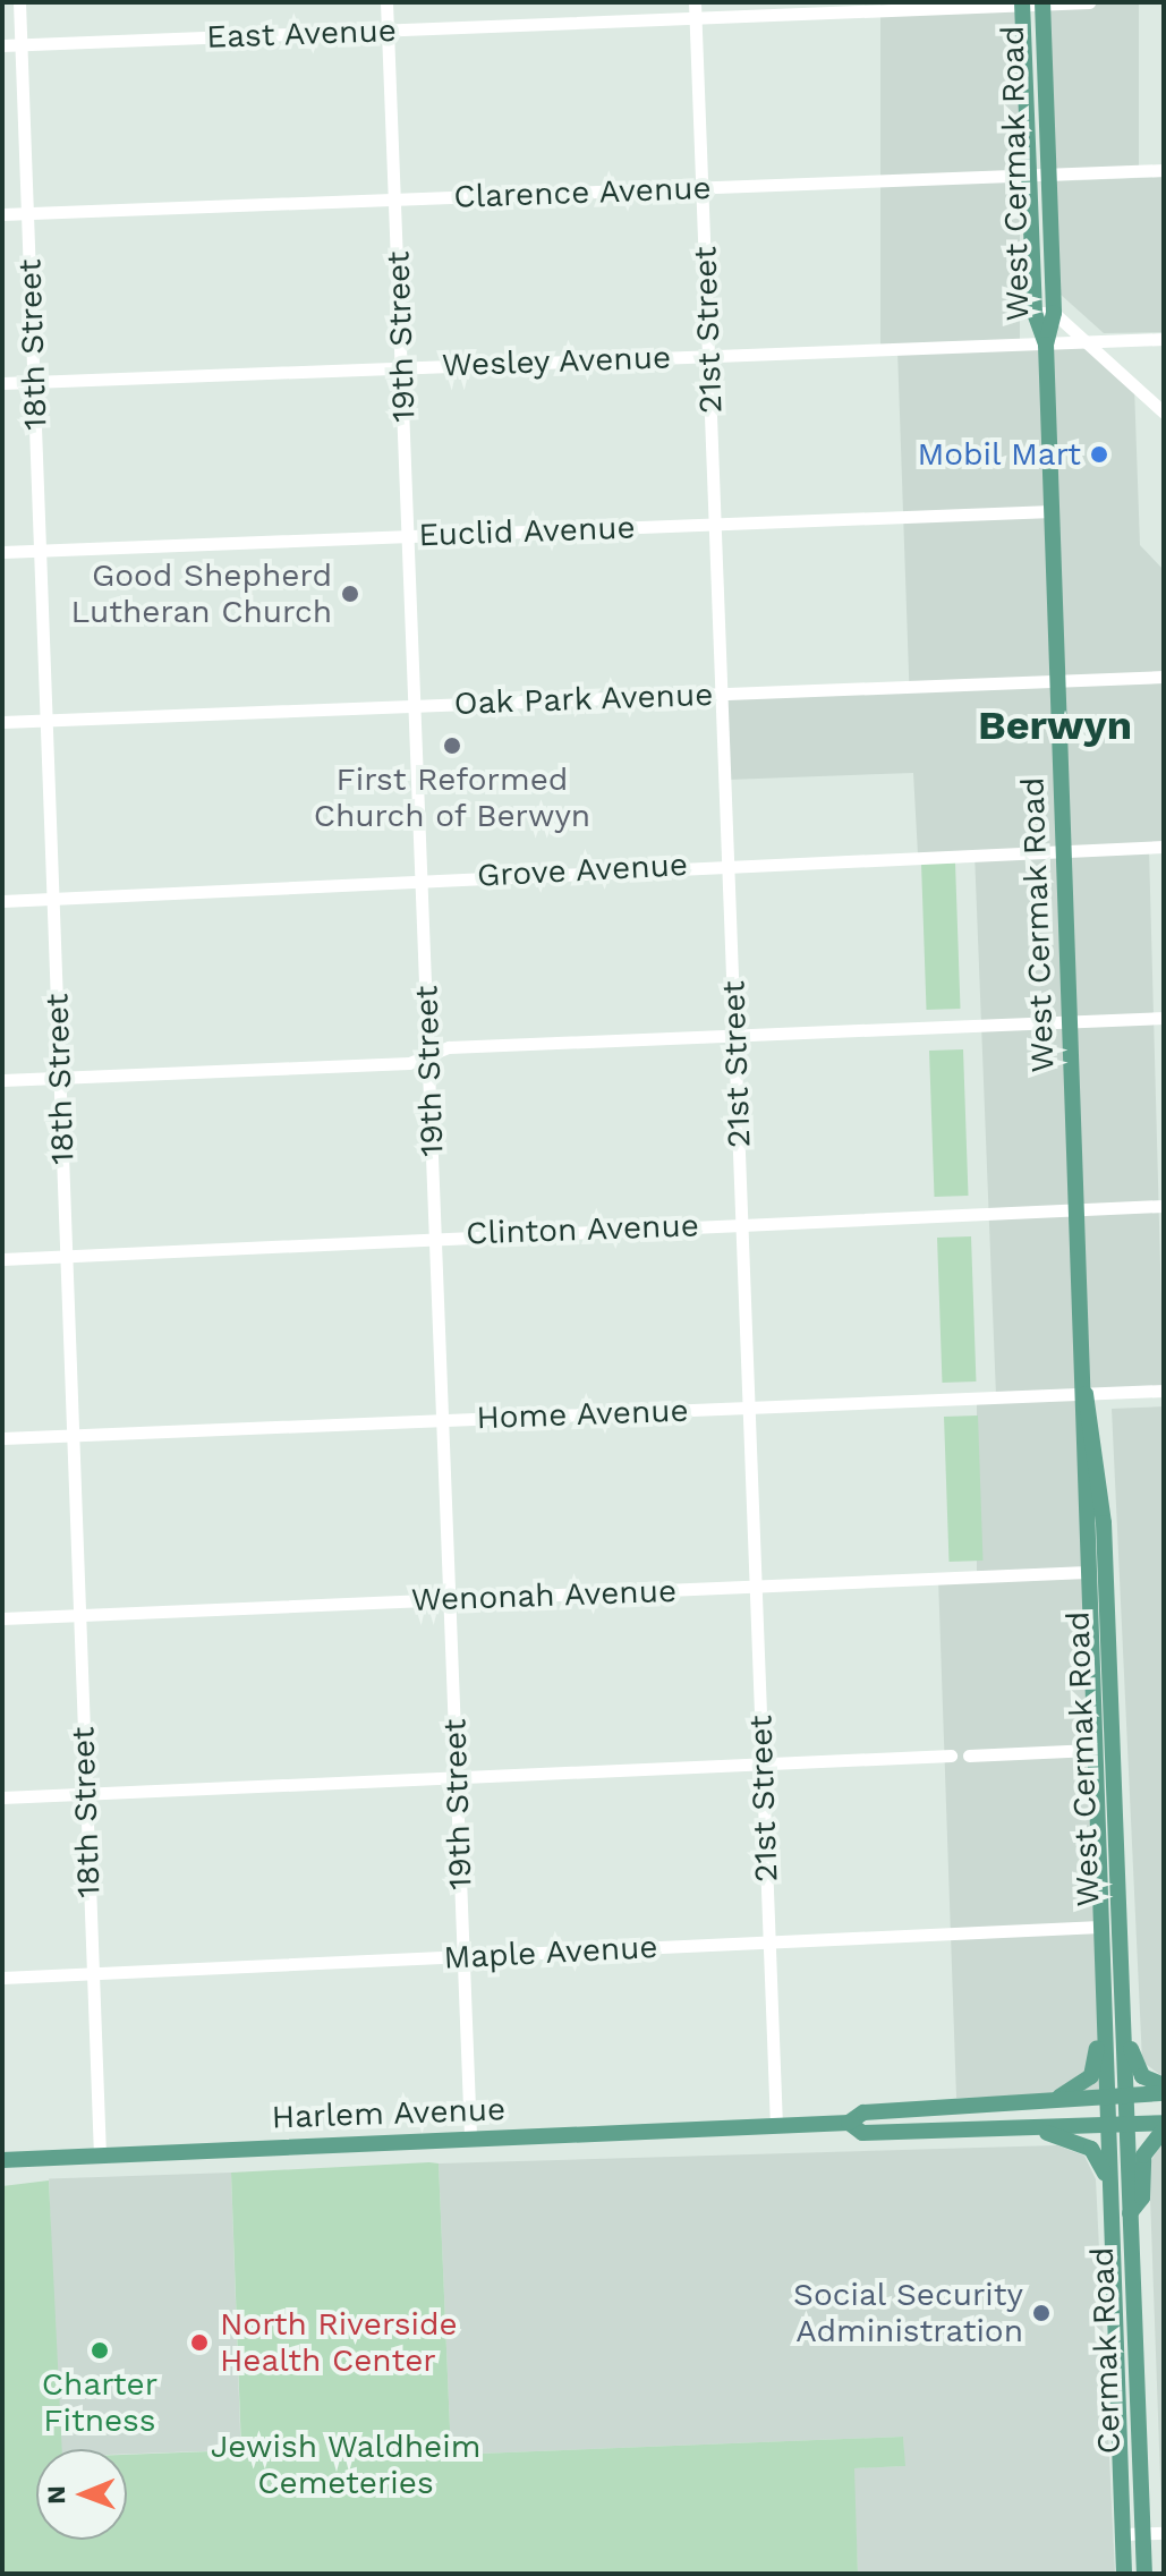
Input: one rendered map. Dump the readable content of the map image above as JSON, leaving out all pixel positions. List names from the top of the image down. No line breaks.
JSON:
{"streets":{"main road":["West Cermak Road","Harlem Avenue","Cermak Road"],"street":["East Avenue","Clarence Avenue","21st Street","19th Street","18th Street","Wesley Avenue","Euclid Avenue","Oak Park Avenue","Grove Avenue","Clinton Avenue","Home Avenue","Wenonah Avenue","Maple Avenue"]},"crossings":[["East Avenue","West Cermak Road"],["East Avenue","21st Street"],["East Avenue","19th Street"],["East Avenue","18th Street"],["West Cermak Road","Clarence Avenue"],["West Cermak Road","Wesley Avenue"],["West Cermak Road","Euclid Avenue"],["West Cermak Road","Oak Park Avenue"],["West Cermak Road","Grove Avenue"],["West Cermak Road","Clinton Avenue"],["West Cermak Road","Home Avenue"],["West Cermak Road","Wenonah Avenue"],["West Cermak Road","Maple Avenue"],["West Cermak Road","Cermak Road"],["Clarence Avenue","21st Street"],["Clarence Avenue","19th Street"],["Clarence Avenue","18th Street"],["21st Street","Wesley Avenue"],["21st Street","Euclid Avenue"],["21st Street","Oak Park Avenue"],["21st Street","Grove Avenue"],["21st Street","Clinton Avenue"],["21st Street","Home Avenue"],["21st Street","Wenonah Avenue"],["21st Street","Maple Avenue"],["21st Street","Harlem Avenue"],["19th Street","Wesley Avenue"],["19th Street","Euclid Avenue"],["19th Street","Oak Park Avenue"],["19th Street","Grove Avenue"],["19th Street","Clinton Avenue"],["19th Street","Home Avenue"],["19th Street","Wenonah Avenue"],["19th Street","Maple Avenue"],["19th Street","Harlem Avenue"],["18th Street","Wesley Avenue"],["18th Street","Euclid Avenue"],["18th Street","Oak Park Avenue"],["18th Street","Grove Avenue"],["18th Street","Clinton Avenue"],["18th Street","Home Avenue"],["18th Street","Wenonah Avenue"],["18th Street","Maple Avenue"],["18th Street","Harlem Avenue"]],"districts":["Berwyn"],"parks":["Jewish Waldheim Cemeteries"],"places":["Mobil Mart","Good Shepherd Lutheran Church","First Reformed Church of Berwyn","Social Security Administration","North Riverside Health Center","Charter Fitness"],"north":"left"}
